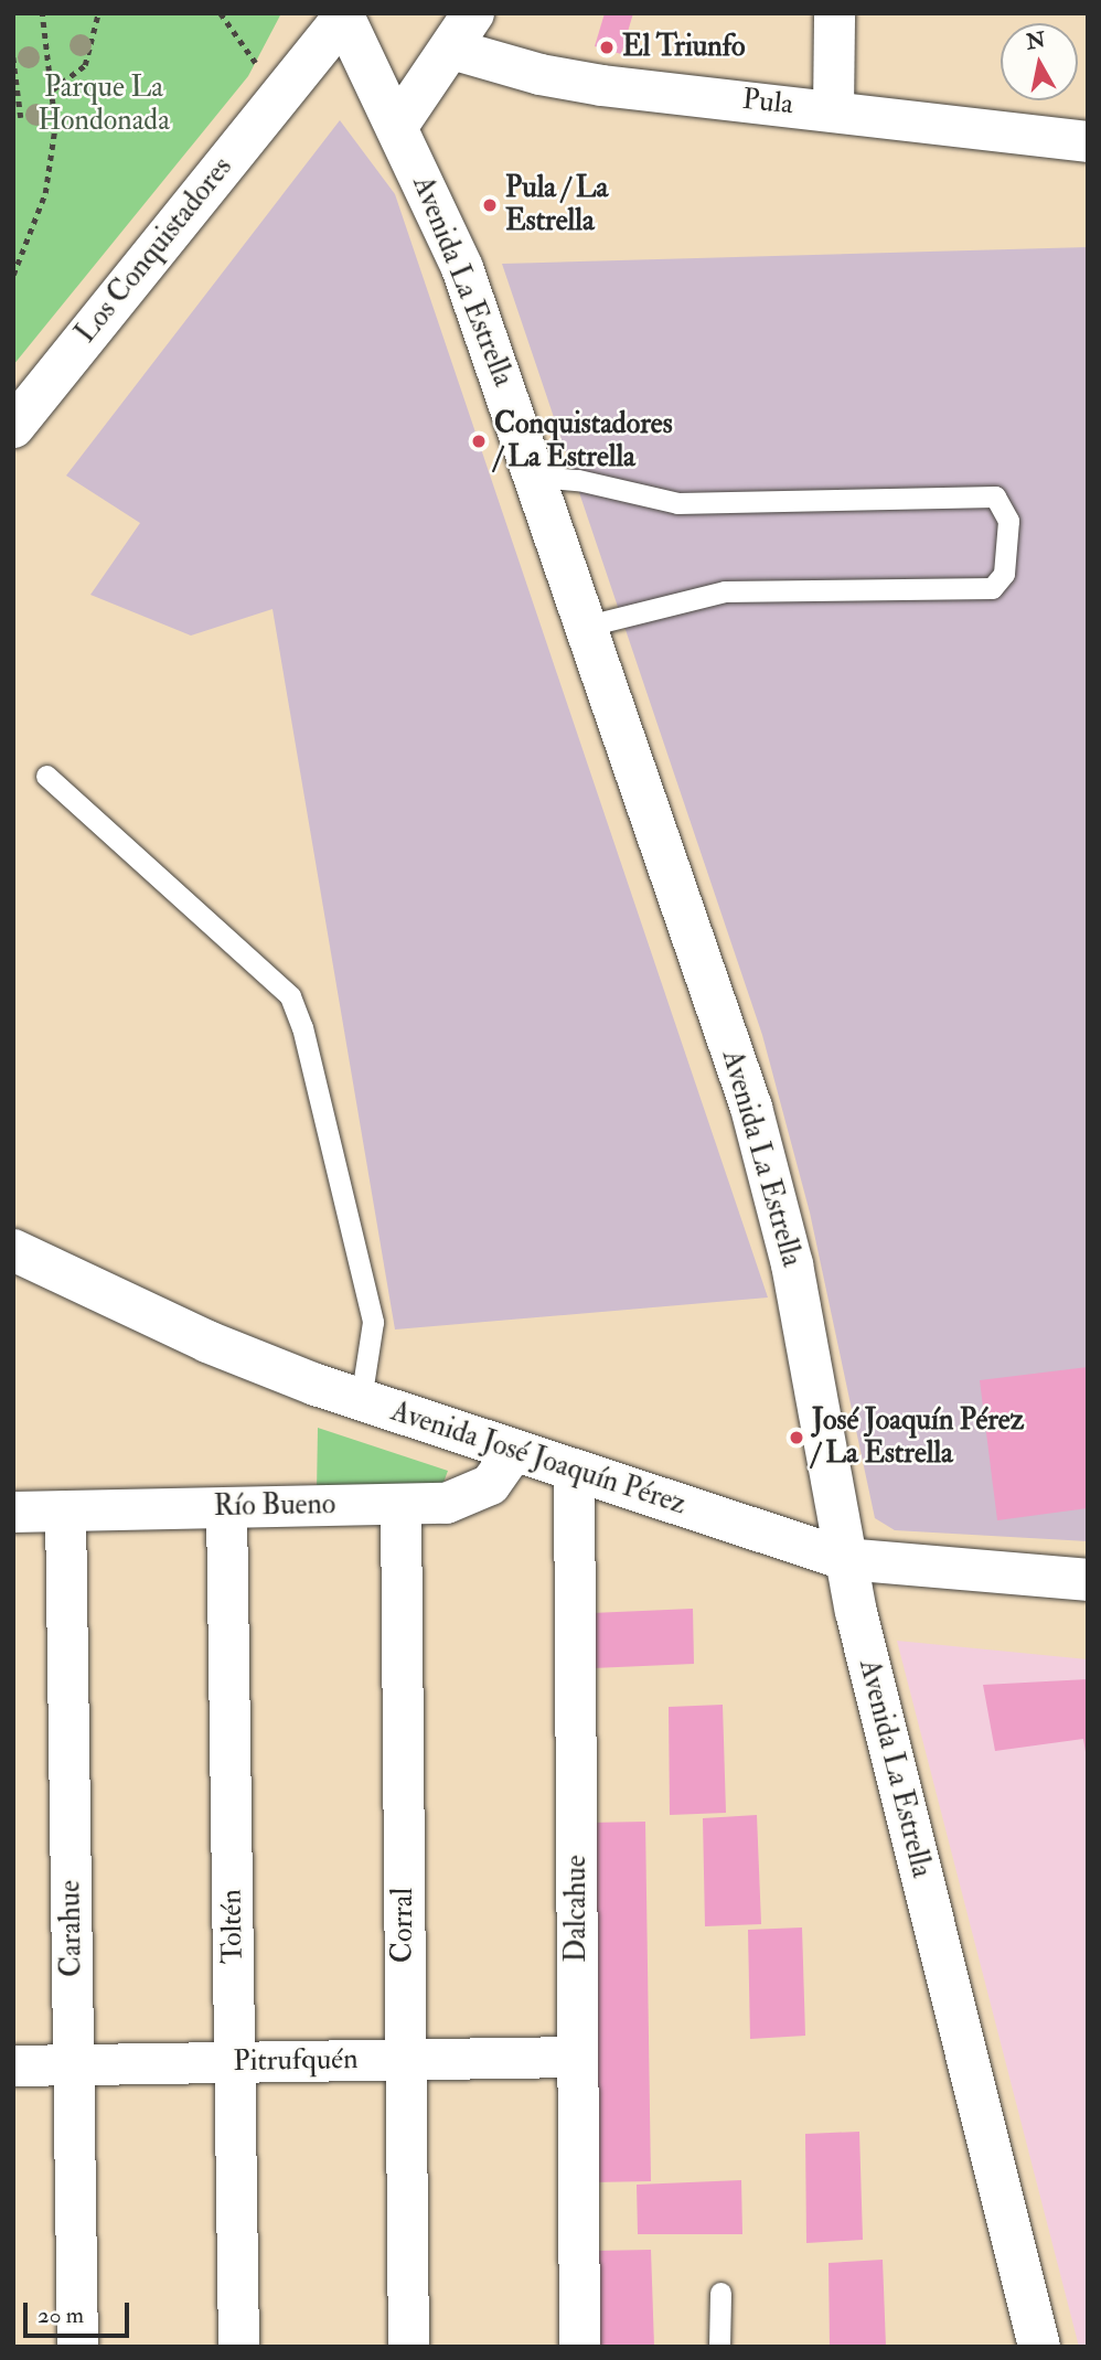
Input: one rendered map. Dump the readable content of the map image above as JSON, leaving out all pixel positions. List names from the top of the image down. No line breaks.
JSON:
{"streets":{"main road":["Los Conquistadores","Avenida La Estrella","Avenida José Joaquín Pérez"],"street":["Pula","Río Bueno","Dalcahue","Corral","Toltén","Carahue","Pitrufquén"]},"crossings":[["Los Conquistadores","Avenida La Estrella"],["Avenida La Estrella","Avenida José Joaquín Pérez"],["Avenida José Joaquín Pérez","Río Bueno"],["Avenida José Joaquín Pérez","Dalcahue"],["Río Bueno","Corral"],["Río Bueno","Toltén"],["Río Bueno","Carahue"],["Dalcahue","Pitrufquén"],["Corral","Pitrufquén"],["Toltén","Pitrufquén"],["Carahue","Pitrufquén"]],"parks":["Parque La Hondonada"],"places":["El Triunfo","Pula / La Estrella","Conquistadores / La Estrella","José Joaquín Pérez / La Estrella"],"scale_bar":"20 m","north":"top"}
